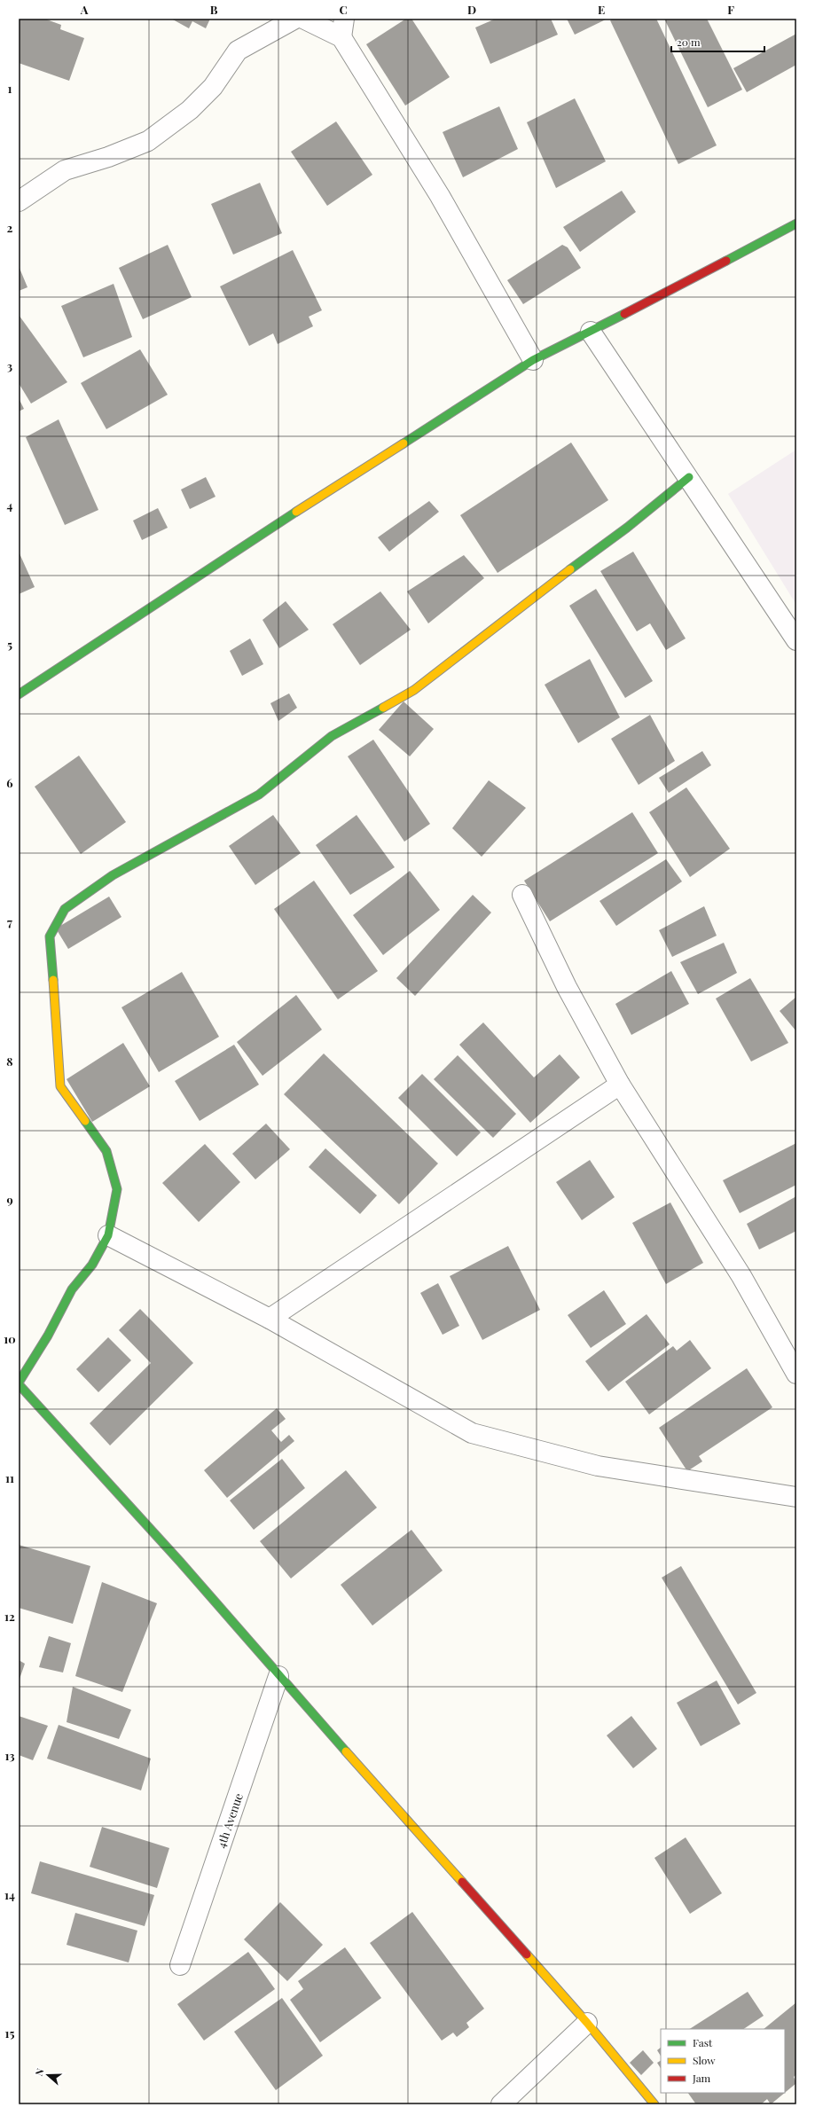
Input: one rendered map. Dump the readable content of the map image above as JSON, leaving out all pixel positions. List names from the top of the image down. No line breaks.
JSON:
{"streets":{"street":["4th Avenue"]},"legend":["Fast","Slow","Jam"],"scale_bar":"20 m","north":"left","grid":{"columns":["A","B","C","D","E","F"],"rows":["1","2","3","4","5","6","7","8","9","10","11","12","13","14","15"]}}
